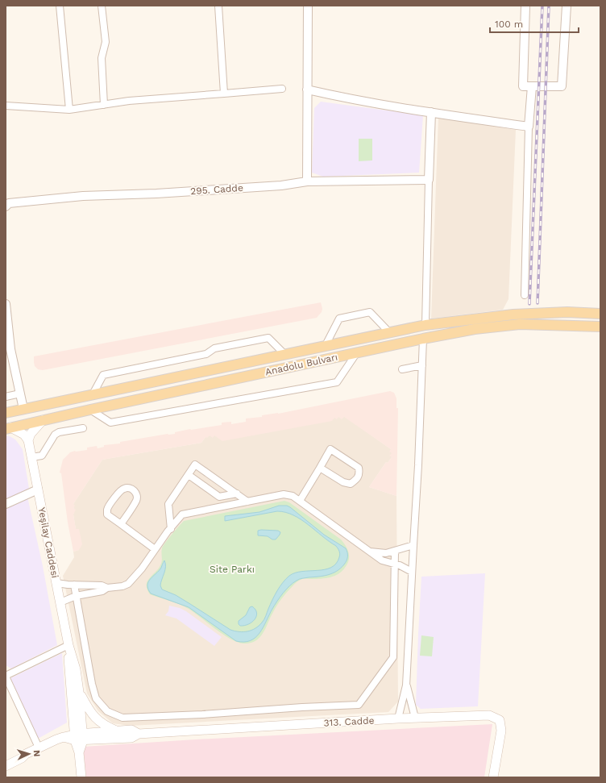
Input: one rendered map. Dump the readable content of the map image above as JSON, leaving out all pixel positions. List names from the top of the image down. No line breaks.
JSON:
{"streets":{"main road":["Anadolu Bulvarı","Yeşilay Caddesi","313. Cadde"],"street":["295. Cadde"]},"crossings":[["Yeşilay Caddesi","313. Cadde"]],"parks":["Site Parkı"],"scale_bar":"100 m","north":"right"}
